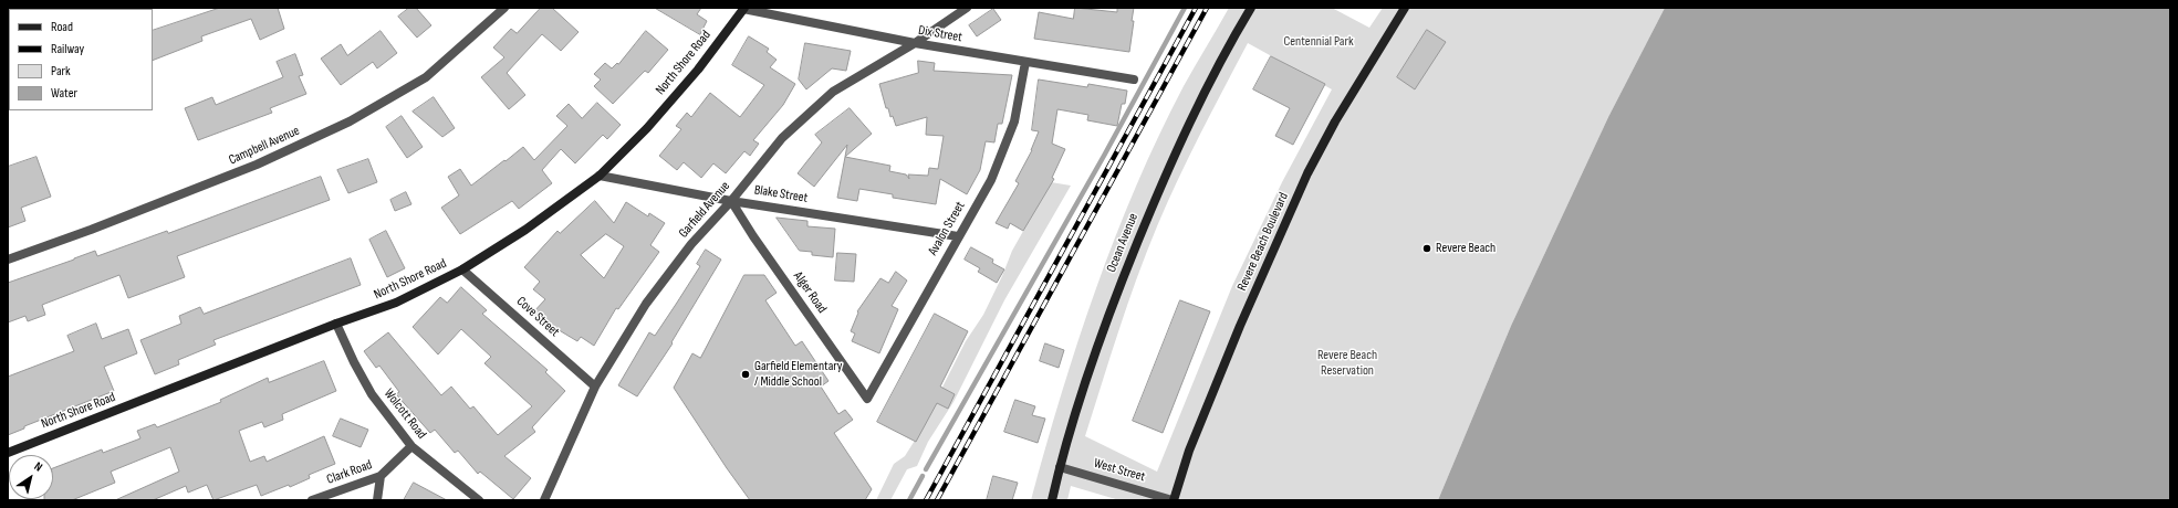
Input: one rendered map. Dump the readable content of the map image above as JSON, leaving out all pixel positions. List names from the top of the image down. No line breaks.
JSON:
{"streets":{"main road":["North Shore Road","Revere Beach Boulevard","Ocean Avenue"],"street":["Dix Street","Campbell Avenue","Blake Street","Garfield Avenue","Avalon Street","Alger Road","Cove Street","Wolcott Road","West Street","Clark Road"]},"crossings":[["Dix Street","North Shore Road"],["Dix Street","Garfield Avenue"],["Dix Street","Avalon Street"],["North Shore Road","Blake Street"],["North Shore Road","Cove Street"],["North Shore Road","Wolcott Road"],["Blake Street","Garfield Avenue"],["Blake Street","Avalon Street"],["Blake Street","Alger Road"],["Garfield Avenue","Alger Road"],["Garfield Avenue","Cove Street"],["Avalon Street","Alger Road"],["Revere Beach Boulevard","West Street"],["Ocean Avenue","West Street"],["Wolcott Road","Clark Road"]],"parks":["Centennial Park","Revere Beach Reservation"],"places":["Revere Beach","Garfield Elementary / Middle School"],"legend":["Road","Railway","Park","Water"],"north":"top right"}
